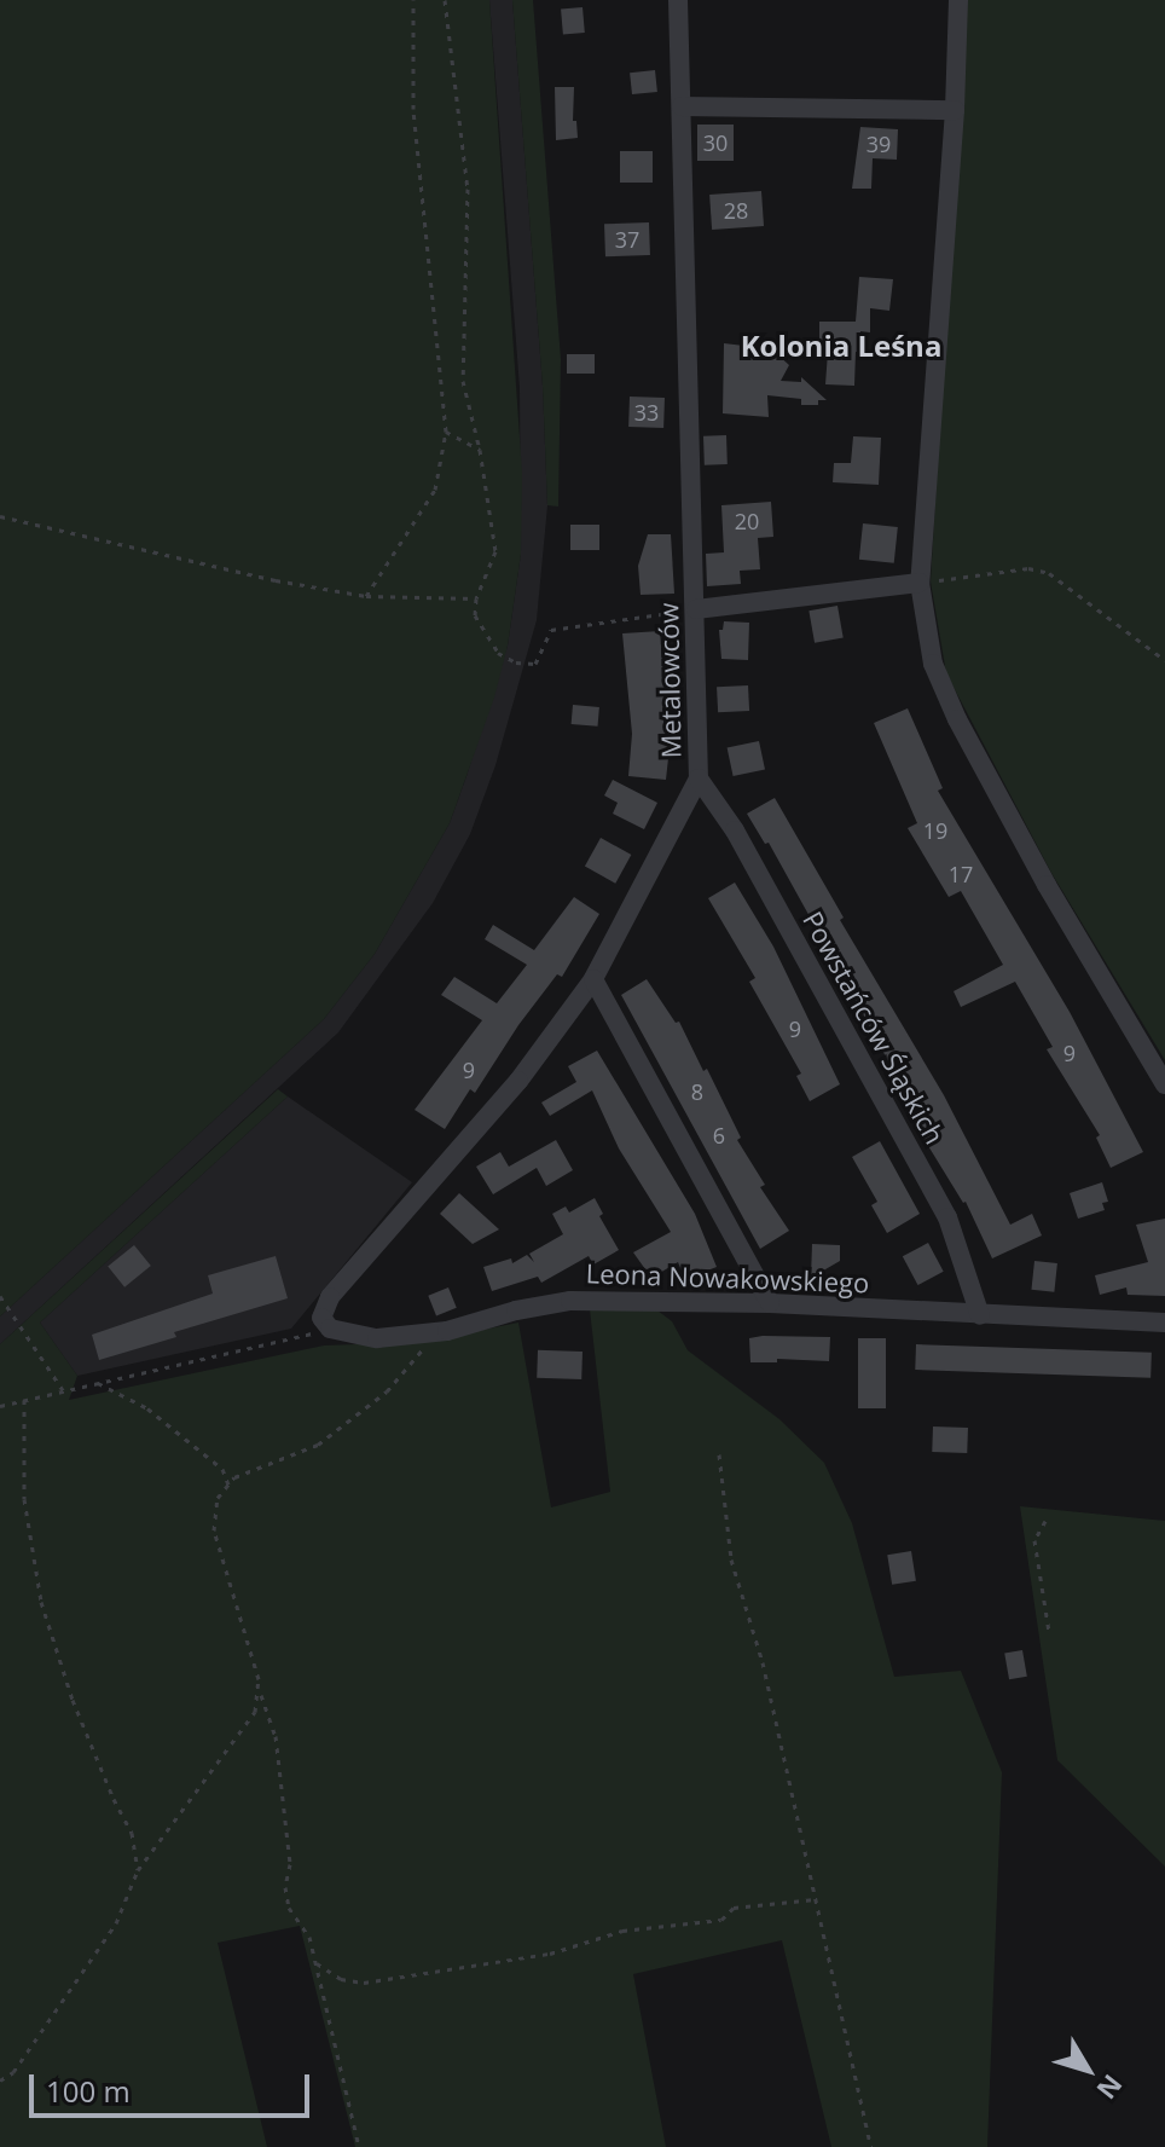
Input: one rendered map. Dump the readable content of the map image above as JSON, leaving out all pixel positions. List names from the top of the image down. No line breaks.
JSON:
{"streets":{"street":["Metalowców","Powstańców Śląskich","Leona Nowakowskiego"]},"crossings":[["Metalowców","Powstańców Śląskich"],["Metalowców","Leona Nowakowskiego"],["Powstańców Śląskich","Leona Nowakowskiego"]],"districts":["Kolonia Leśna"],"house_numbers":["30","39","28","37","33","20","19","17","9","9","9","8","6"],"scale_bar":"100 m","north":"bottom right"}
